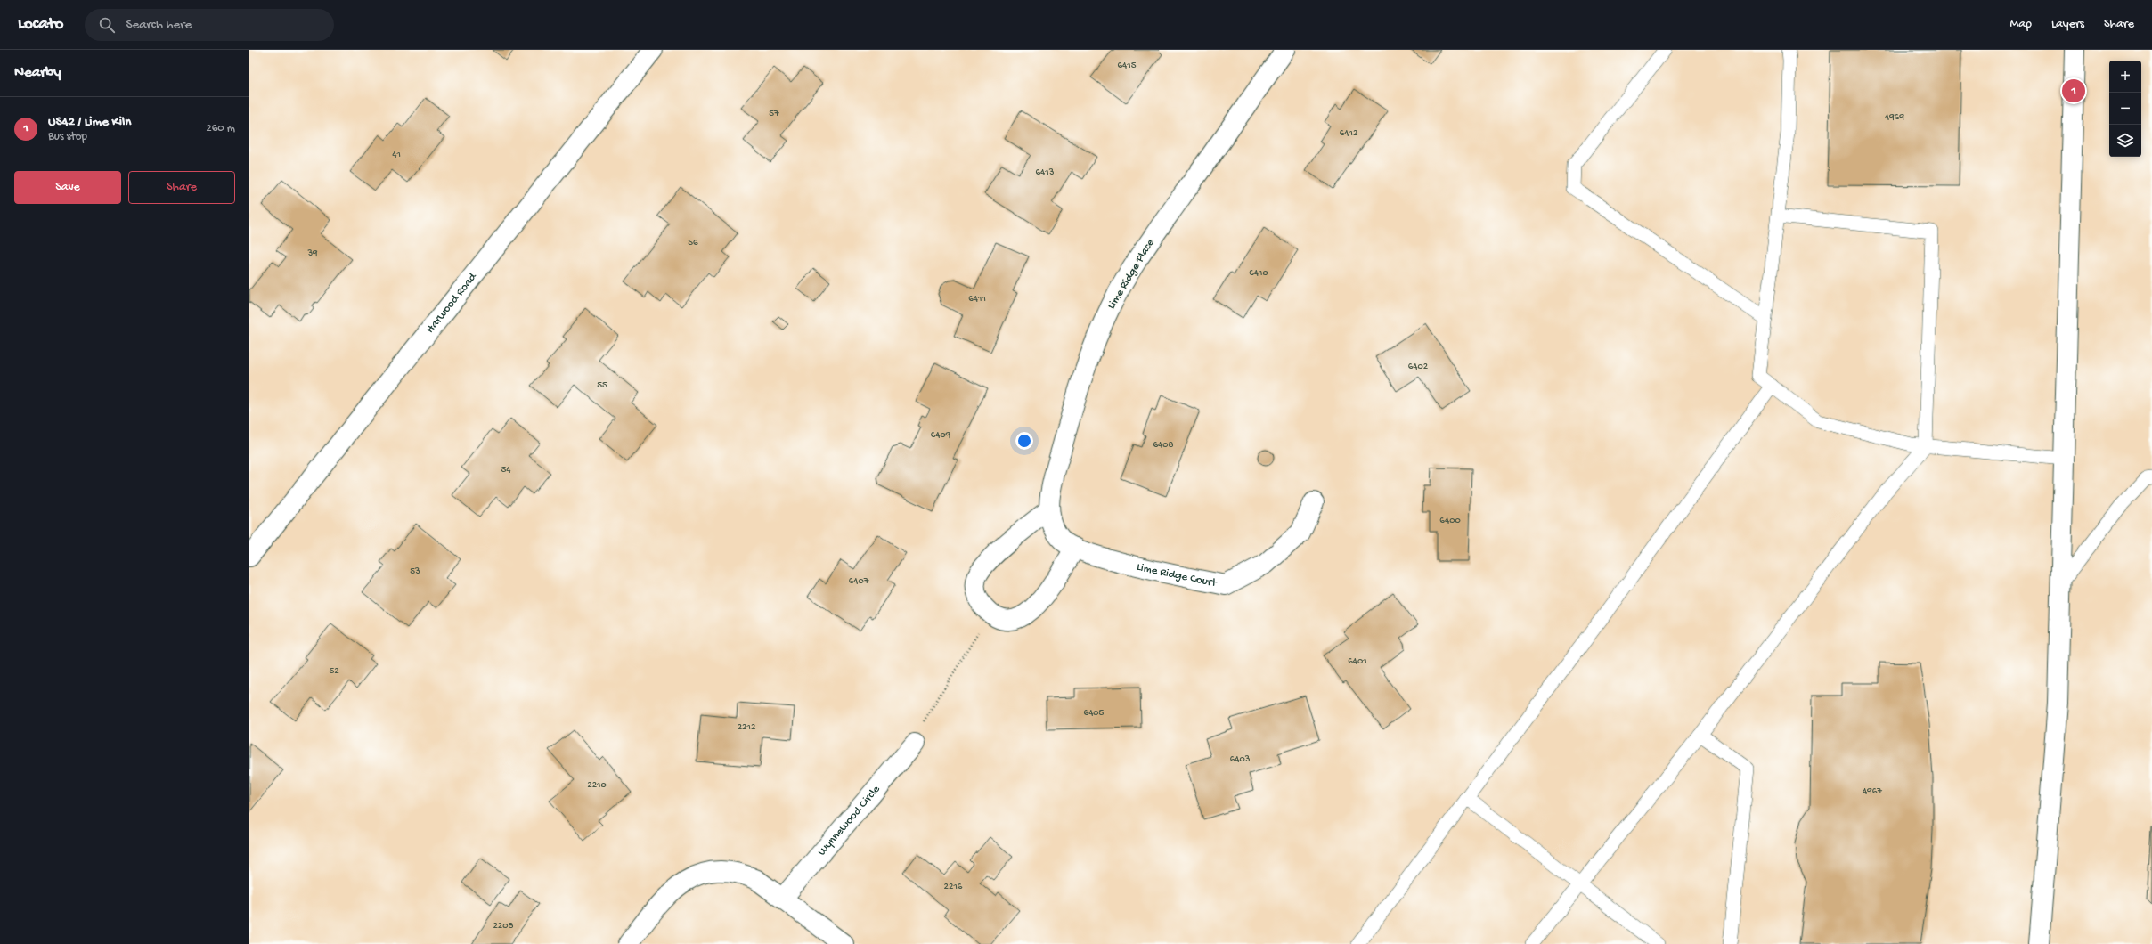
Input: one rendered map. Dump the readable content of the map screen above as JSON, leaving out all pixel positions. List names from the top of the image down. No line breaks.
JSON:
{"streets":{"street":["Lime Ridge Place","Harwood Road","Lime Ridge Court","Wynnewood Circle"]},"crossings":[["Lime Ridge Place","Lime Ridge Court"]],"house_numbers":["6415","57","4969","6412","41","6413","56","39","6410","6411","6402","55","6409","6408","54","6400","53","6407","6401","52","6405","2212","6403","2210","4967","2216","2208"],"page":{"header":"Locato","search":"Search here","nav":["Map","Layers","Share"],"heading":"Nearby","map_buttons":["+","−"],"pins":"1","list":[{"mark":"1","name":"US42 / Lime Kiln","note":"Bus stop","value":"260 m"}],"buttons":["Save","Share"]}}
